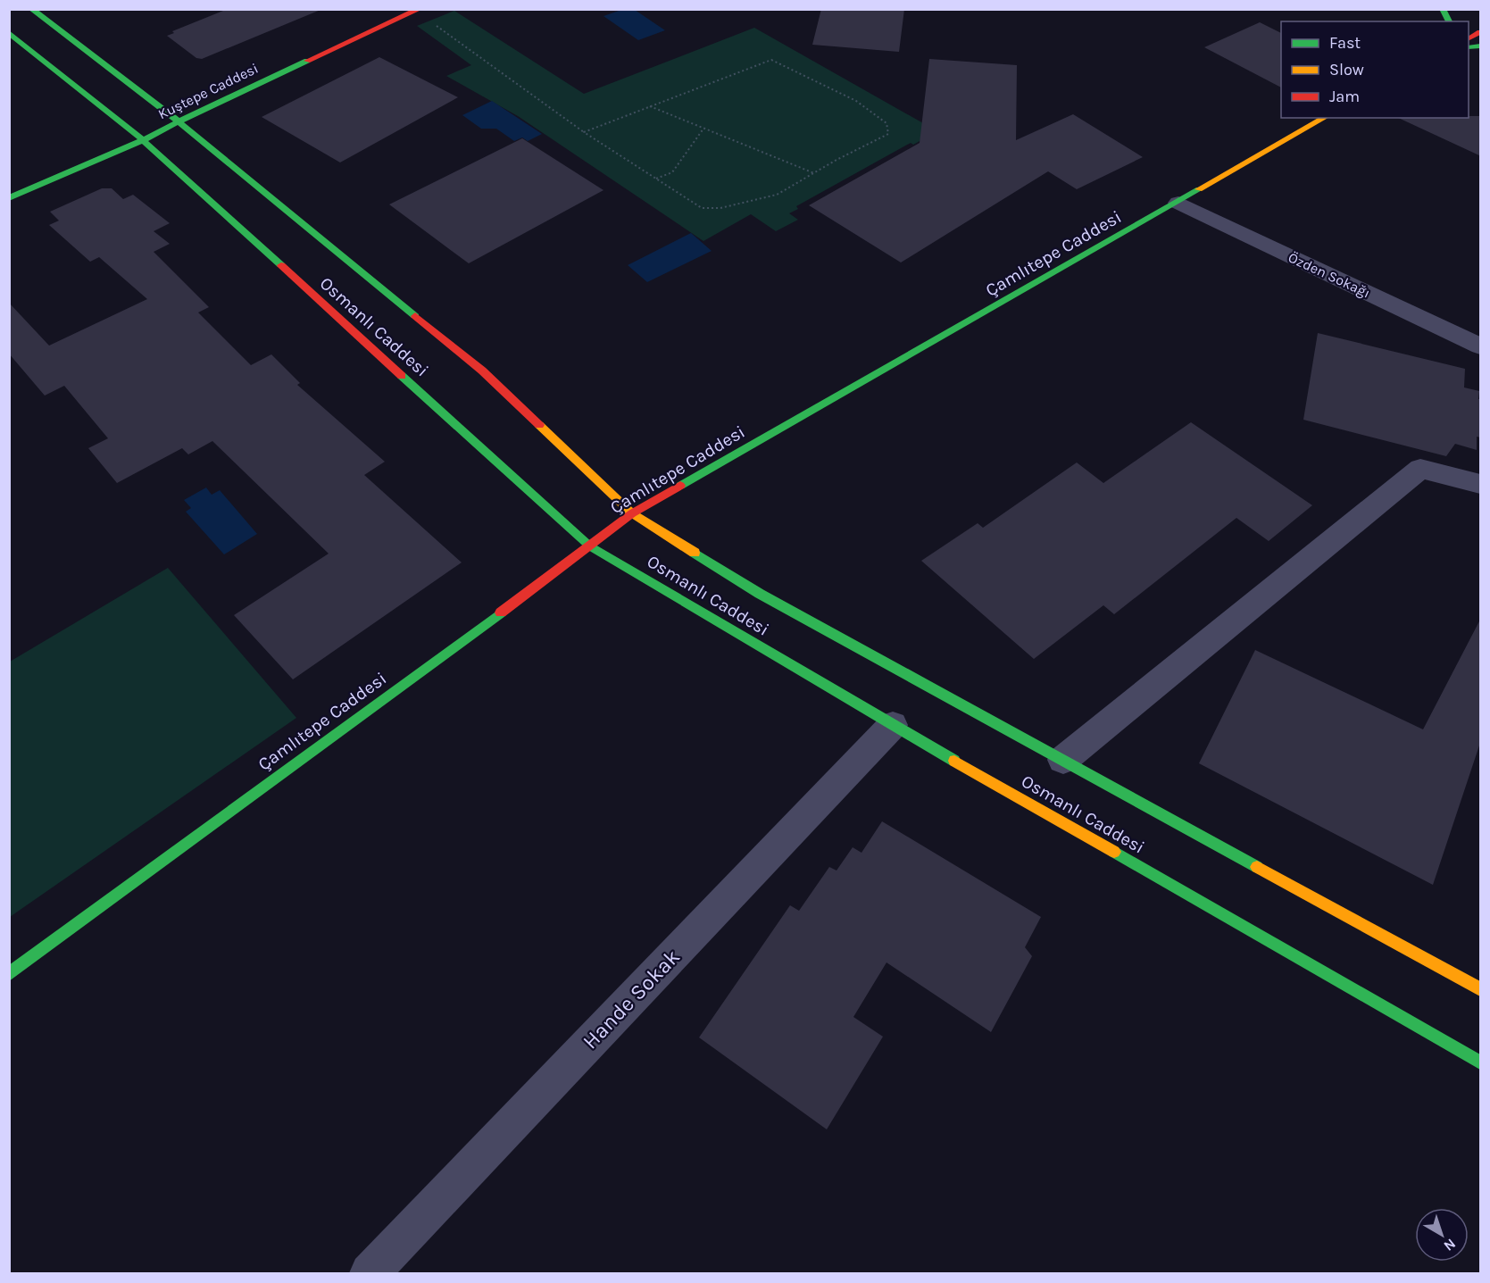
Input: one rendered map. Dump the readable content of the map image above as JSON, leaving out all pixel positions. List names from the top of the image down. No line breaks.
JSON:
{"streets":{"main road":["Kuştepe Caddesi","Çamlıtepe Caddesi","Osmanlı Caddesi"],"street":["Özden Sokağı","Hande Sokak"]},"crossings":[["Kuştepe Caddesi","Osmanlı Caddesi"],["Çamlıtepe Caddesi","Özden Sokağı"],["Çamlıtepe Caddesi","Osmanlı Caddesi"],["Osmanlı Caddesi","Hande Sokak"]],"legend":["Fast","Slow","Jam"],"north":"bottom right"}
